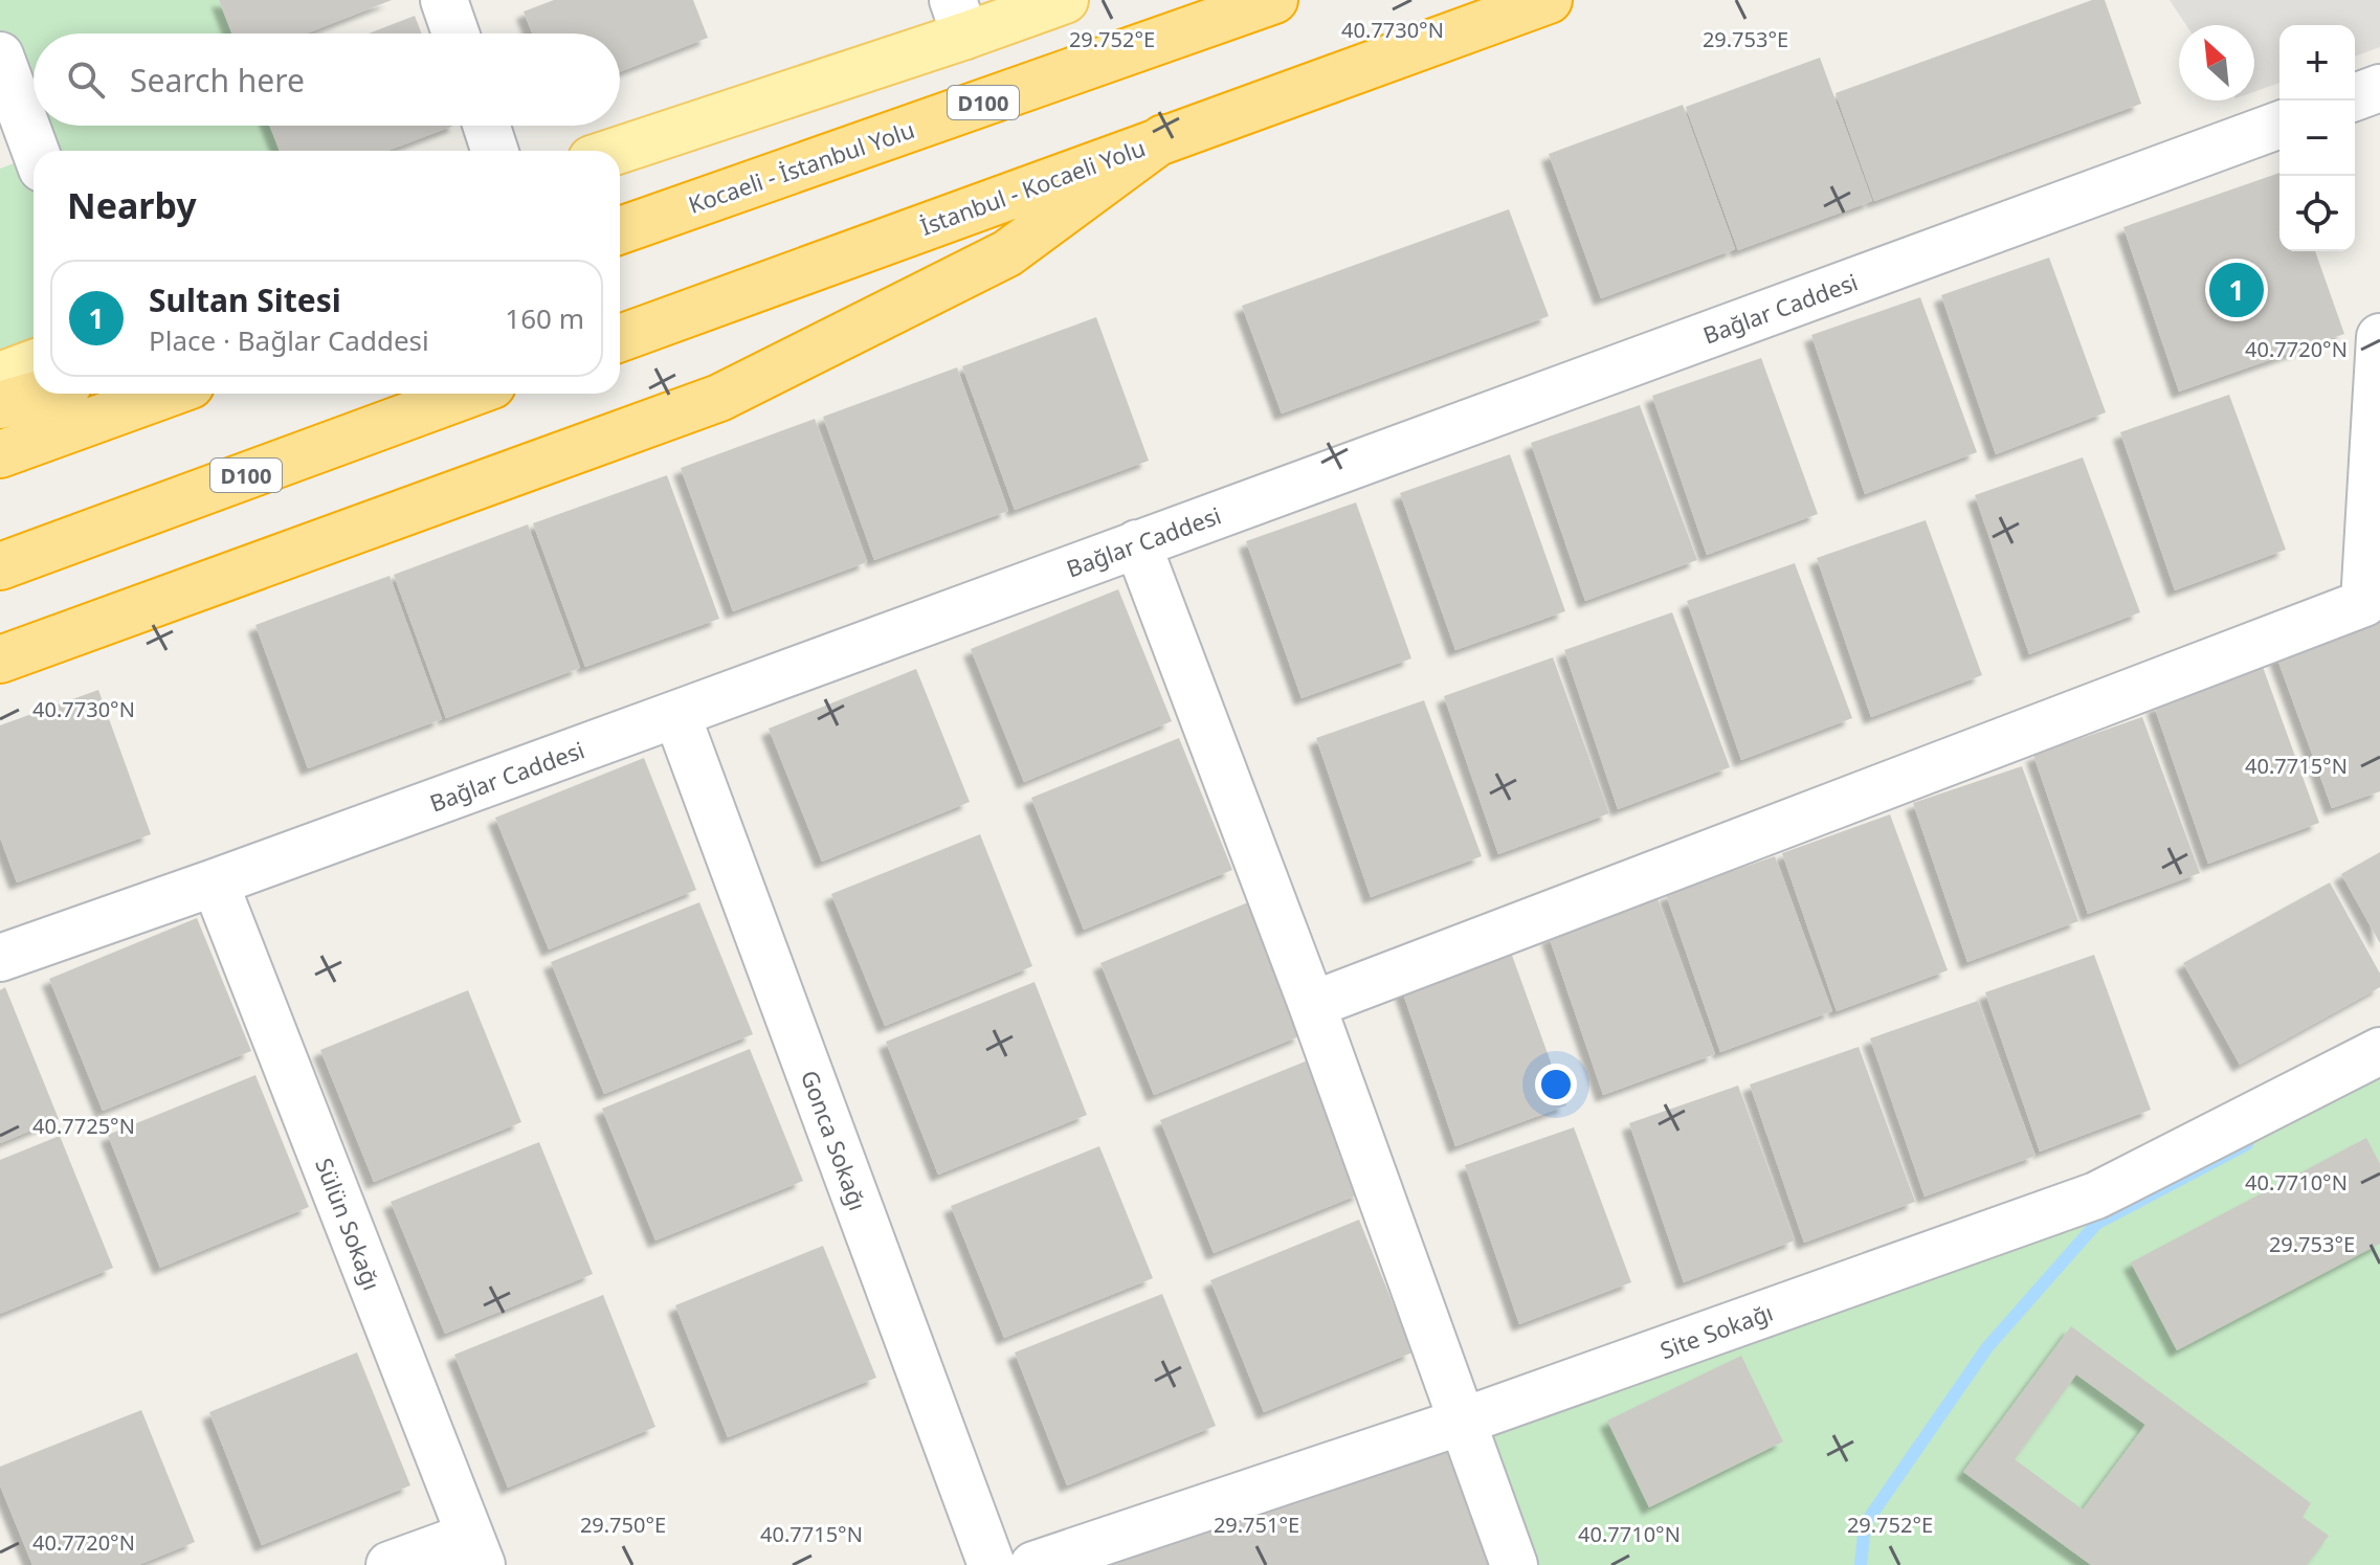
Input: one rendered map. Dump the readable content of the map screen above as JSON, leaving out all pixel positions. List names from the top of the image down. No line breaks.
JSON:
{"streets":{"highway":["D100","Kocaeli - İstanbul Yolu","İstanbul - Kocaeli Yolu"],"street":["Bağlar Caddesi","Gonca Sokağı","Sülün Sokağı","Site Sokağı"]},"crossings":[["Bağlar Caddesi","Gonca Sokağı"],["Bağlar Caddesi","Sülün Sokağı"]],"north":"top left","page":{"map_buttons":["+","−"],"search":"Search here","heading":"Nearby","pins":"1","list":[{"mark":"1","name":"Sultan Sitesi","note":"Place · Bağlar Caddesi","value":"160 m"}]},"coordinates":["40.7730°N","29.752°E","29.753°E","40.7720°N","40.7715°N","40.7725°N","40.7710°N","29.750°E","29.751°E"]}
